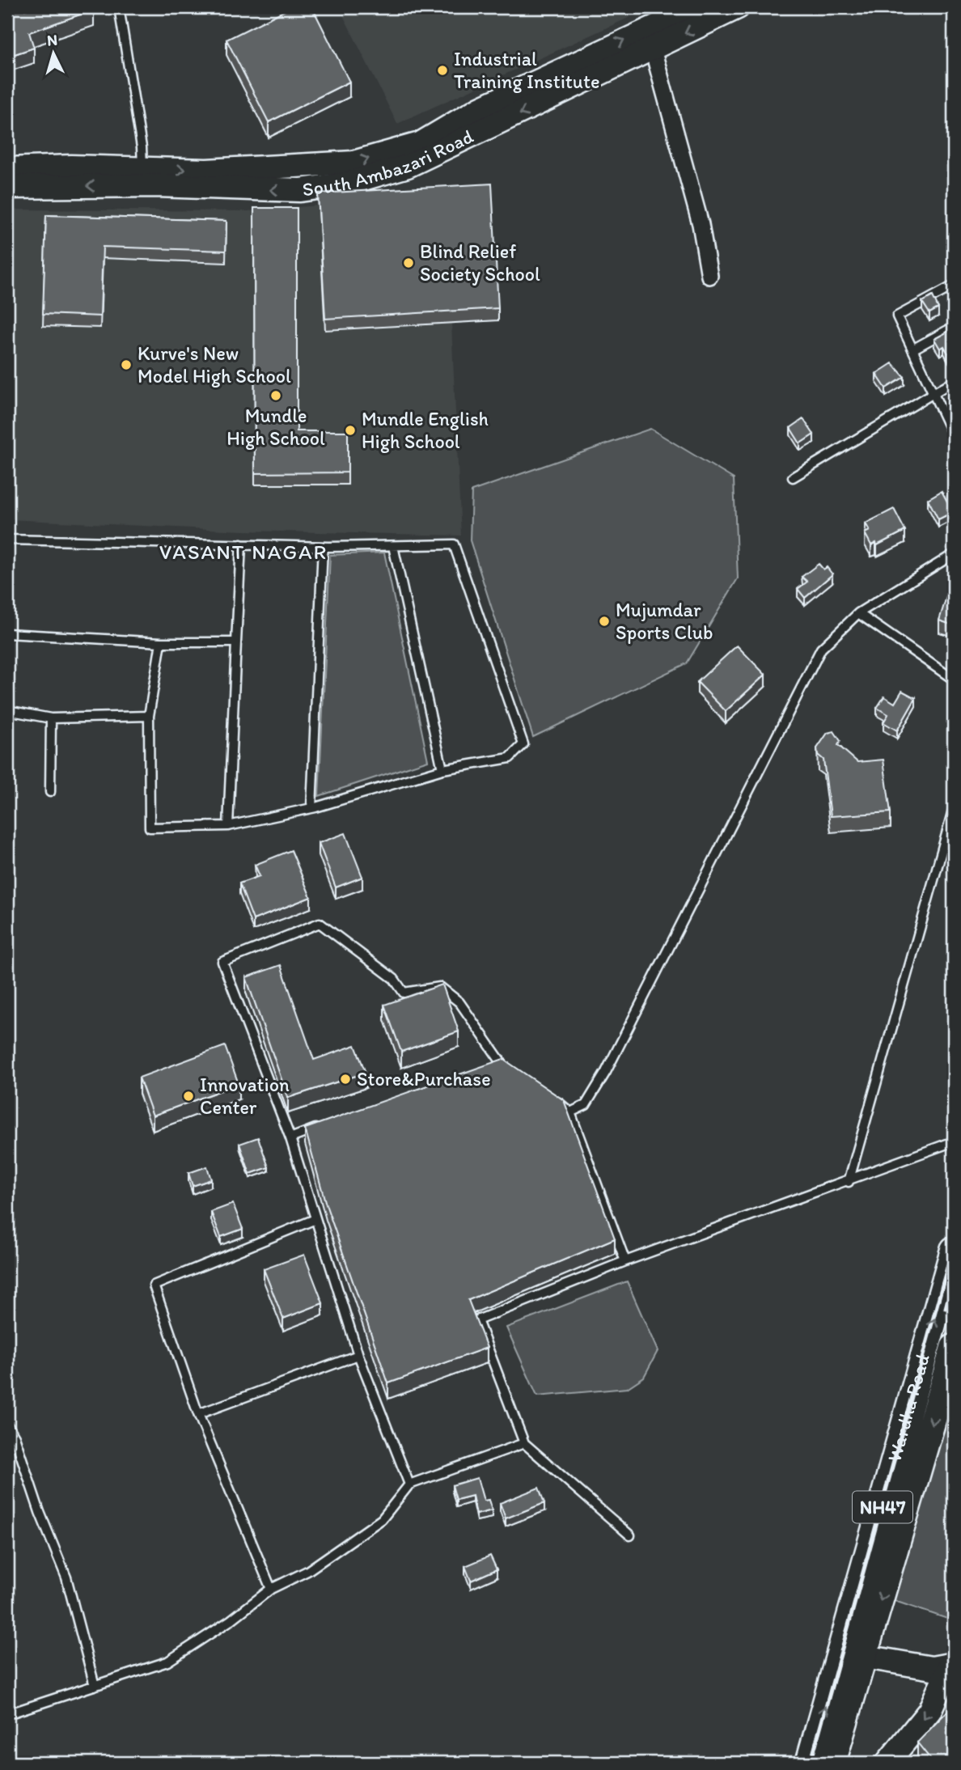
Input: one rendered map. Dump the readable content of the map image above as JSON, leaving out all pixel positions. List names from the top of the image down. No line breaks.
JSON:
{"streets":{"highway":["Wardha Road","NH47"],"main road":["South Ambazari Road"]},"districts":["VASANT NAGAR"],"places":["Industrial Training Institute","Blind Relief Society School","Kurve's New Model High School","Mundle High School","Mundle English High School","Mujumdar Sports Club","Store&Purchase","Innovation Center"],"north":"top"}
